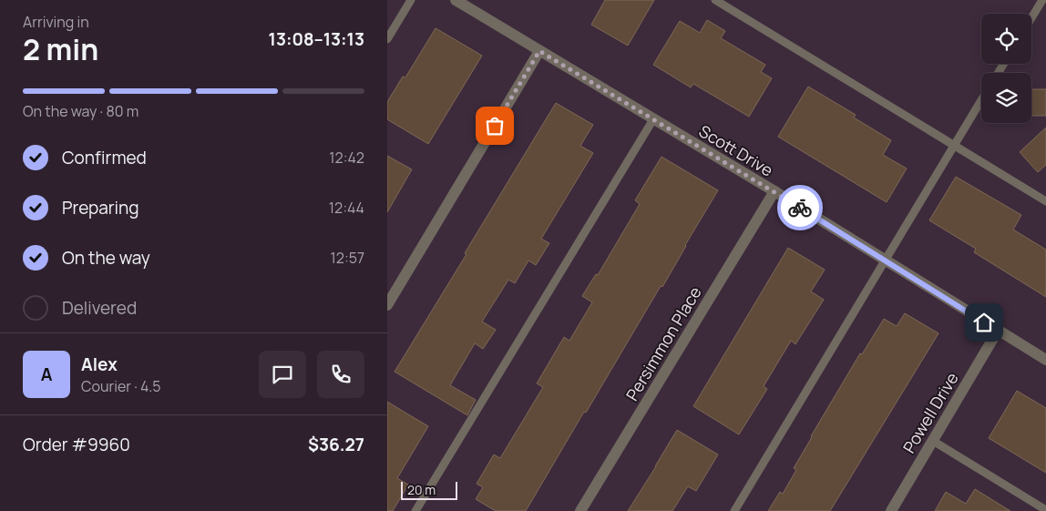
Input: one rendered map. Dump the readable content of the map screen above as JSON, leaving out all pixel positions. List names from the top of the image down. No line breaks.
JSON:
{"streets":{"street":["Scott Drive","Persimmon Place","Powell Drive"]},"crossings":[["Scott Drive","Persimmon Place"],["Scott Drive","Powell Drive"]],"scale_bar":"20 m","page":{"heading":["2 min","Arriving in","13:08–13:13"],"panel":["Alex","Courier · 4.5","Order #9960","$36.27"],"bar":"On the way · 80 m","list":[["Confirmed","12:42"],["Preparing","12:44"],["On the way","12:57"],"Delivered"],"round":"A","scale":"20 m"}}
